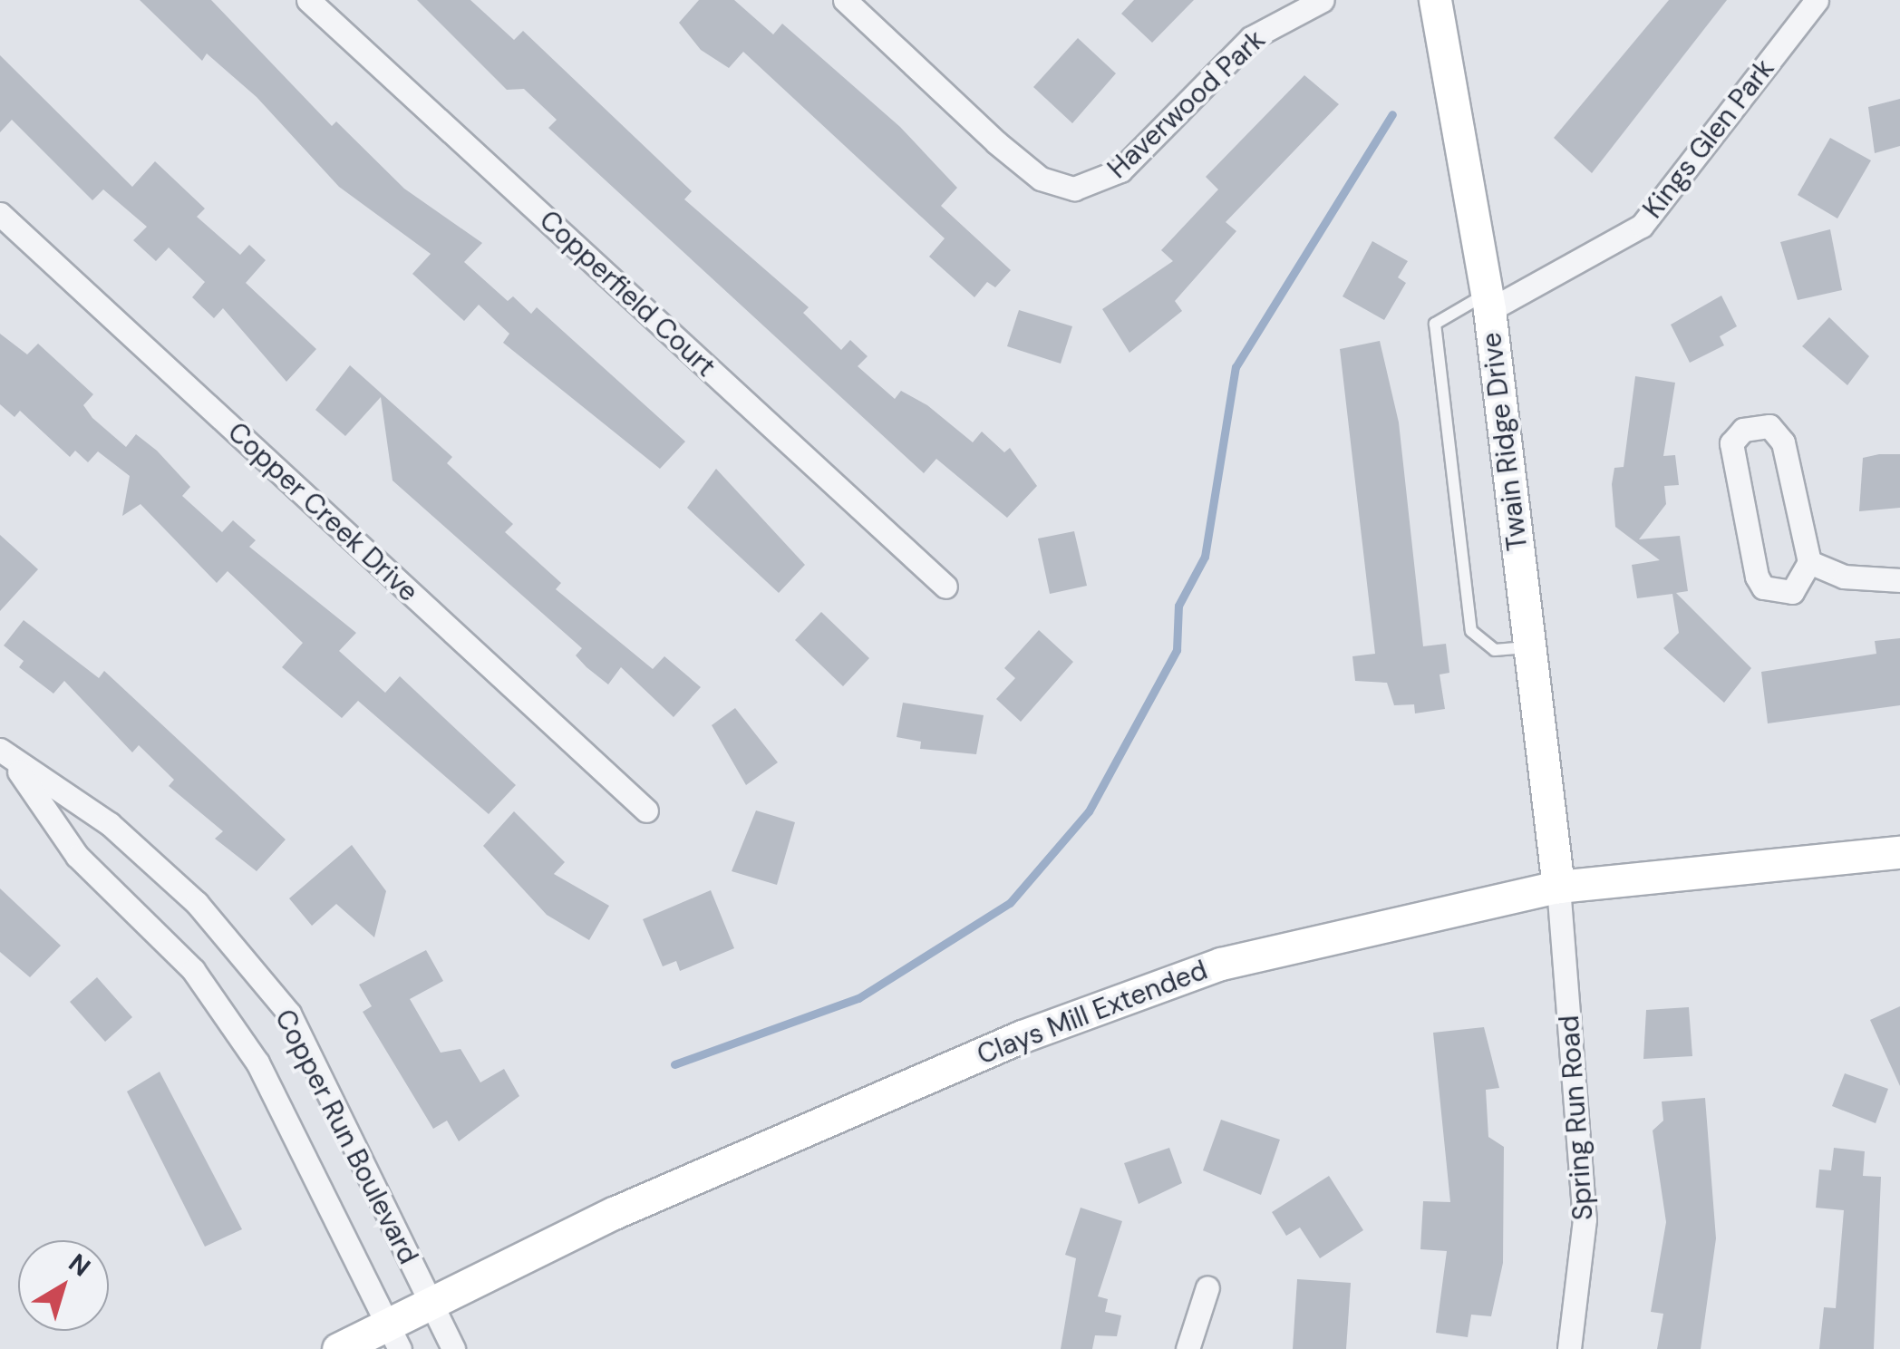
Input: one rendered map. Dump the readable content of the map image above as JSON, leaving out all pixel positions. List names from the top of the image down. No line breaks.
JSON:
{"streets":{"main road":["Twain Ridge Drive","Clays Mill Extended"],"street":["Haverwood Park","Kings Glen Park","Copperfield Court","Copper Creek Drive","Spring Run Road","Copper Run Boulevard"]},"crossings":[["Kings Glen Park","Twain Ridge Drive"],["Twain Ridge Drive","Clays Mill Extended"],["Twain Ridge Drive","Spring Run Road"],["Clays Mill Extended","Spring Run Road"],["Clays Mill Extended","Copper Run Boulevard"]],"north":"top right"}
